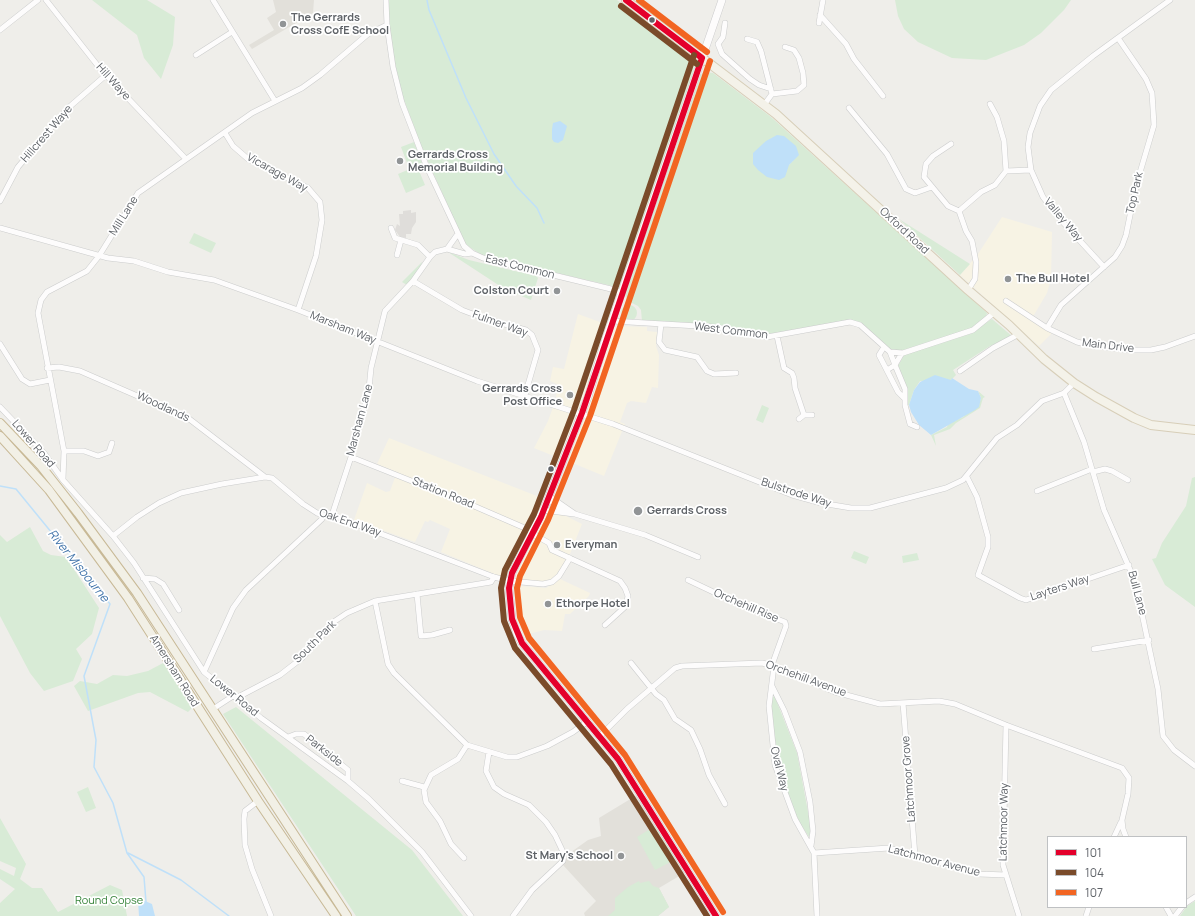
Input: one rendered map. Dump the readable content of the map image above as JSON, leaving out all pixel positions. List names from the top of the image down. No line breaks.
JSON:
{"streets":{"highway":["Amersham Road"],"main road":["Oxford Road"],"street":["Hill Waye","Hillcrest Waye","Vicarage Way","Top Park","Mill Lane","Valley Way","East Common","Fulmer Way","Marsham Way","West Common","Main Drive","Woodlands","Marsham Lane","Lower Road","Station Road","Bulstrode Way","Oak End Way","Layters Way","Bull Lane","Orchehill Rise","South Park","Orchehill Avenue","Parkside","Oval Way","Latchmoor Grove","Latchmoor Way","Latchmoor Avenue"]},"crossings":[["Hill Waye","Hillcrest Waye"],["Hill Waye","Mill Lane"],["Vicarage Way","Mill Lane"],["Vicarage Way","Marsham Way"],["Top Park","Valley Way"],["Top Park","Main Drive"],["Mill Lane","East Common"],["Mill Lane","Marsham Way"],["Mill Lane","Woodlands"],["Mill Lane","Lower Road"],["Oxford Road","Bulstrode Way"],["East Common","Marsham Lane"],["Fulmer Way","Marsham Way"],["Fulmer Way","Marsham Lane"],["Marsham Way","Marsham Lane"],["Marsham Way","Bulstrode Way"],["Woodlands","Oak End Way"],["Marsham Lane","Station Road"],["Marsham Lane","Oak End Way"],["Lower Road","South Park"],["Lower Road","Parkside"],["Station Road","Oak End Way"],["Bulstrode Way","Layters Way"],["Bulstrode Way","Bull Lane"],["Oak End Way","South Park"],["Layters Way","Bull Lane"],["Orchehill Rise","Orchehill Avenue"],["Orchehill Rise","Oval Way"],["Orchehill Avenue","Oval Way"],["Orchehill Avenue","Latchmoor Grove"],["Orchehill Avenue","Latchmoor Way"],["Oval Way","Latchmoor Avenue"],["Latchmoor Grove","Latchmoor Avenue"],["Latchmoor Way","Latchmoor Avenue"]],"water":["River Misbourne"],"parks":["Round Copse"],"places":["The Gerrards Cross CofE School","Gerrards Cross Memorial Building","The Bull Hotel","Colston Court","Gerrards Cross Post Office","Gerrards Cross","Everyman","Ethorpe Hotel","St Mary's School"],"lines":["transit line 101","transit line 107","transit line 104"],"legend":["101","104","107"]}
